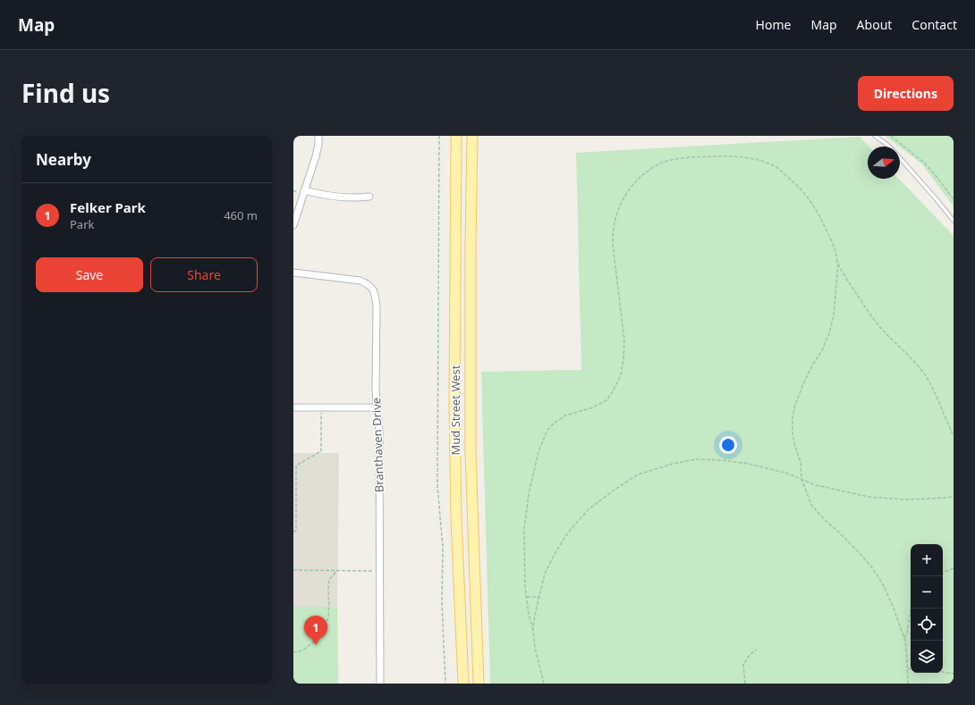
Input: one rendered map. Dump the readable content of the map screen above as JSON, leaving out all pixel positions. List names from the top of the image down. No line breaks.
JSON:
{"streets":{"main road":["Mud Street West"],"street":["Branthaven Drive"]},"north":"right","page":{"header":"Map","nav":["Home","Map","About","Contact"],"title":"Find us","buttons":["Directions",["Save","Share"]],"heading":"Nearby","list":[{"mark":"1","name":"Felker Park","note":"Park","value":"460 m"}],"map_buttons":["+","−"],"pins":"1"}}
